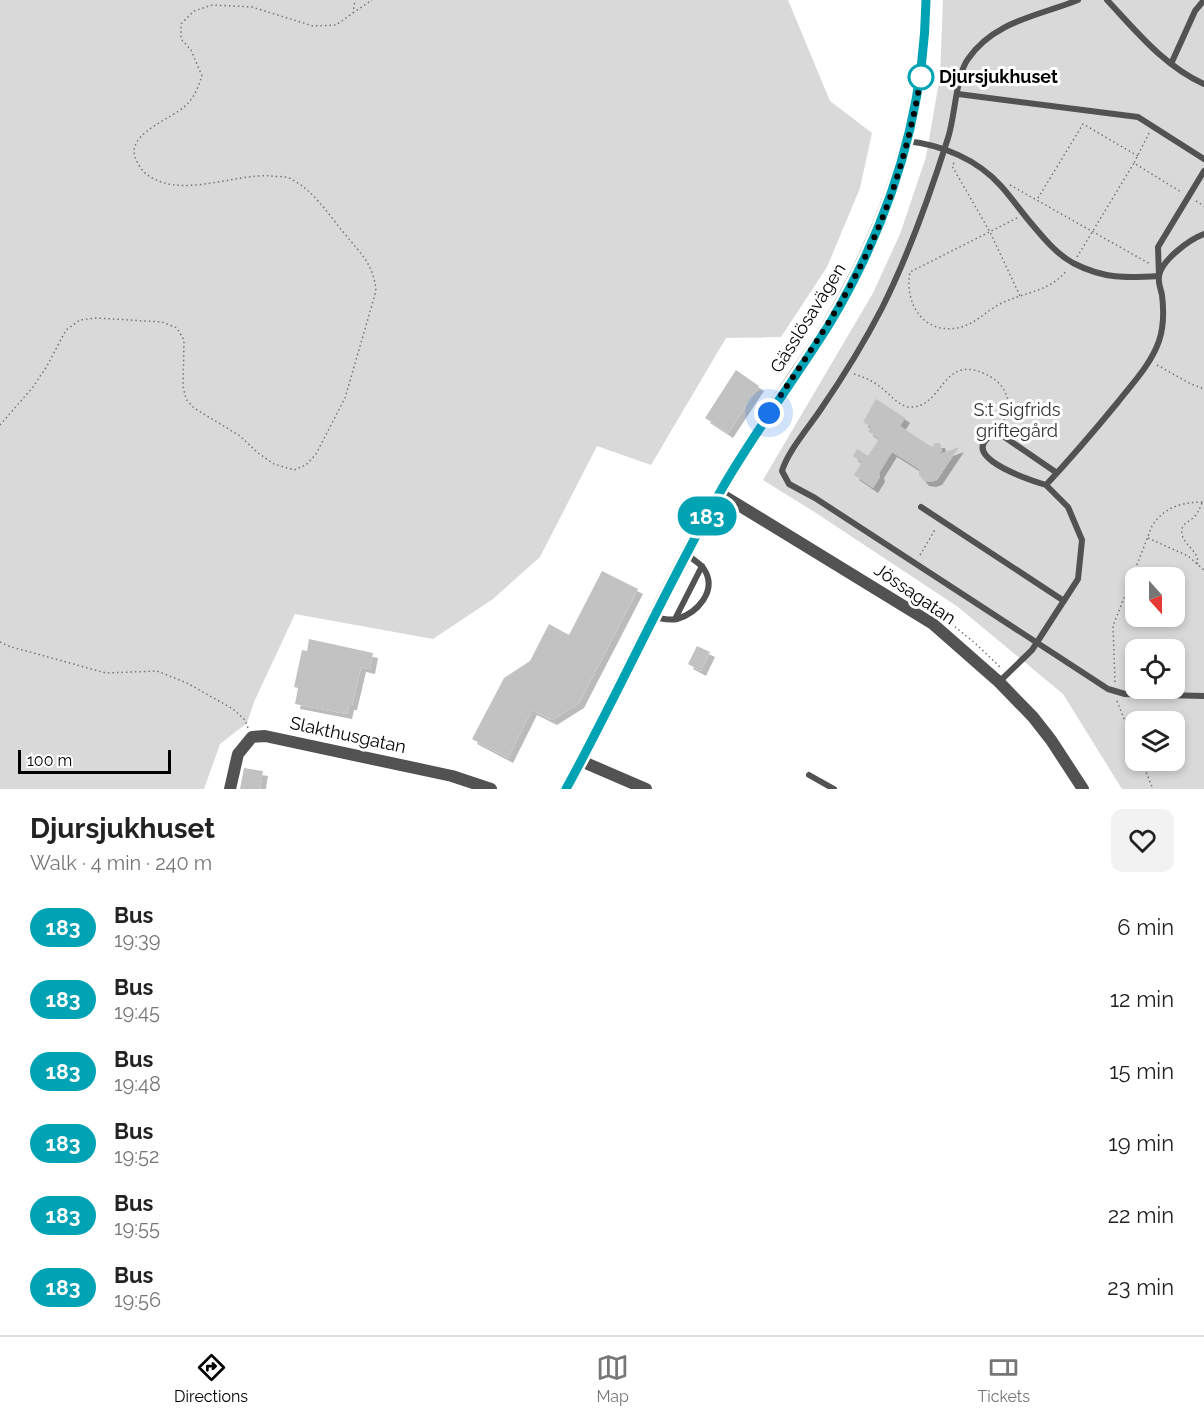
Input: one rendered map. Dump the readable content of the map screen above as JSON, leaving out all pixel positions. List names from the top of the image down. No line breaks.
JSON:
{"streets":{"street":["Gässlösavägen","Jössagatan","Slakthusgatan"]},"crossings":[["Gässlösavägen","Jössagatan"]],"parks":["S:t Sigfrids griftegård"],"places":["Djursjukhuset"],"lines":["bus line 183"],"scale_bar":"100 m","north":"bottom","page":{"on_map":"183","scale":"100 m","heading":["Djursjukhuset","Walk · 4 min · 240 m"],"list":[{"mark":"183","name":"Bus","note":"19:39","value":"6 min"},{"mark":"183","name":"Bus","note":"19:45","value":"12 min"},{"mark":"183","name":"Bus","note":"19:48","value":"15 min"},{"mark":"183","name":"Bus","note":"19:52","value":"19 min"},{"mark":"183","name":"Bus","note":"19:55","value":"22 min"},{"mark":"183","name":"Bus","note":"19:56","value":"23 min"}],"tabs":["Directions","Map","Tickets"]}}
